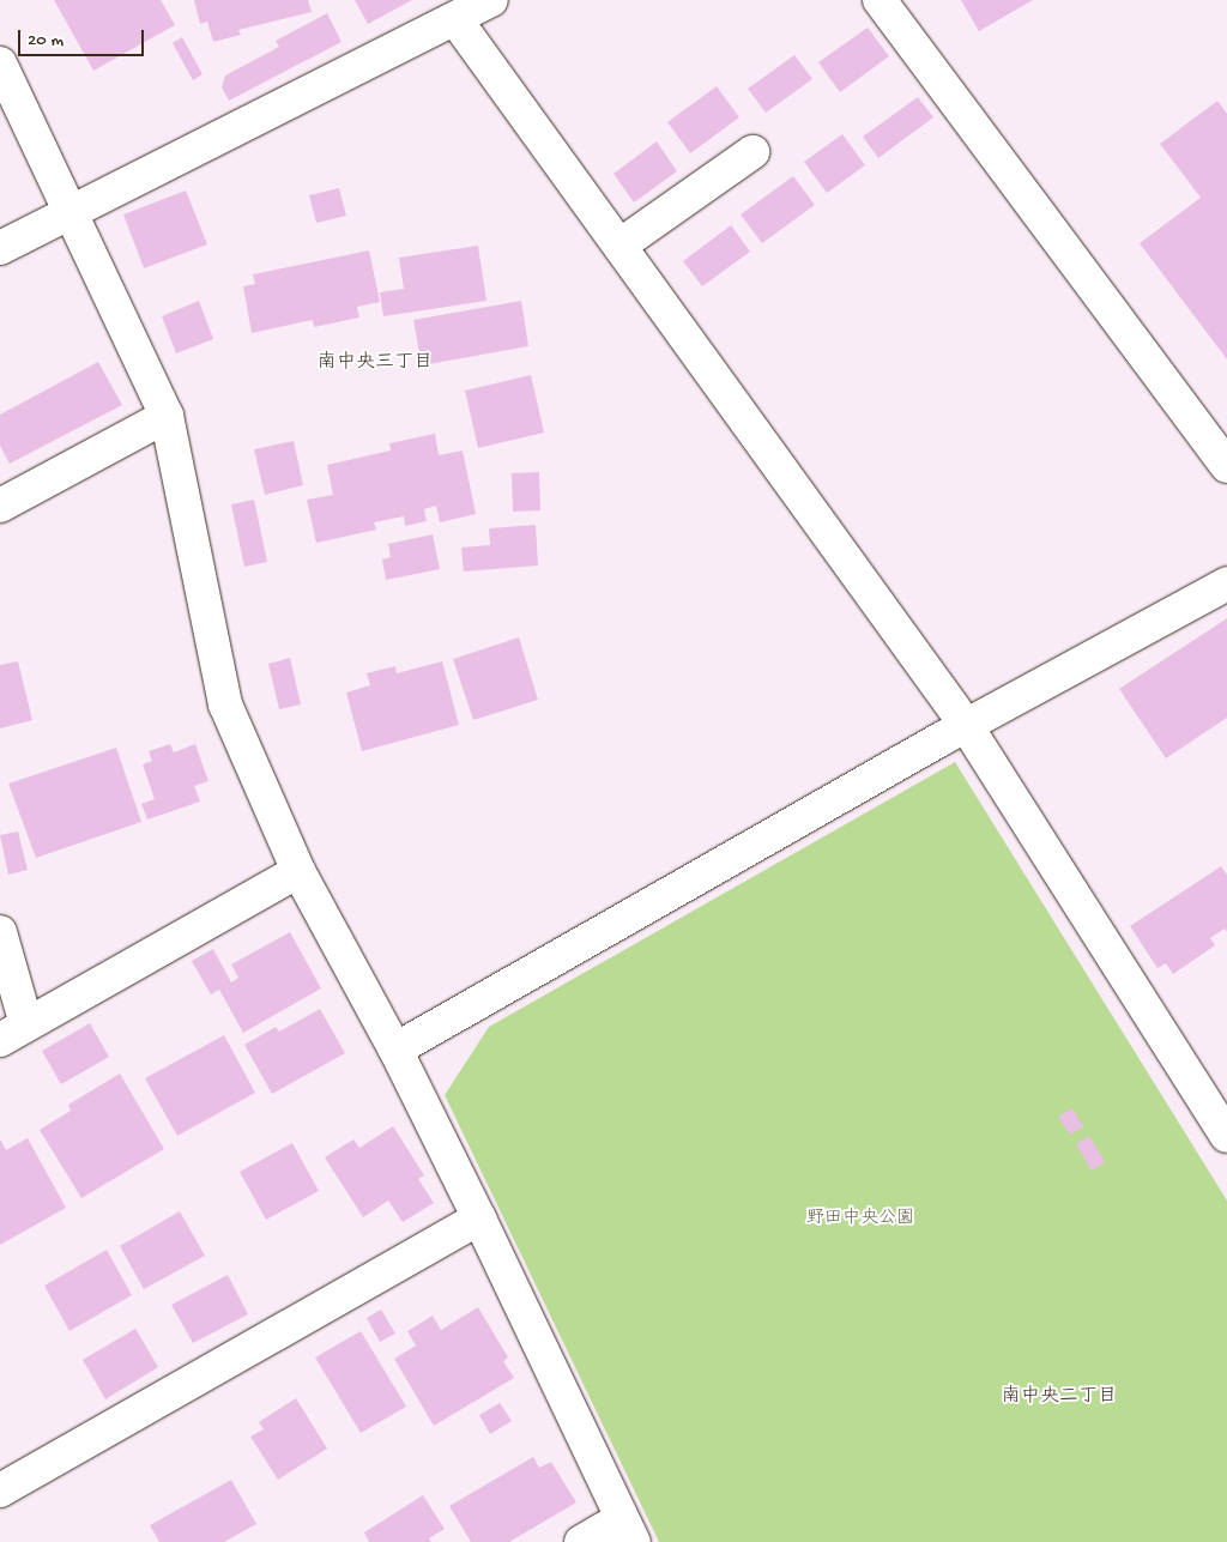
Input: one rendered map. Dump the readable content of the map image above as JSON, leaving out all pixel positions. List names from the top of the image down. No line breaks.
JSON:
{"districts":["南中央三丁目","南中央二丁目"],"parks":["野田中央公園"],"scale_bar":"20 m"}
